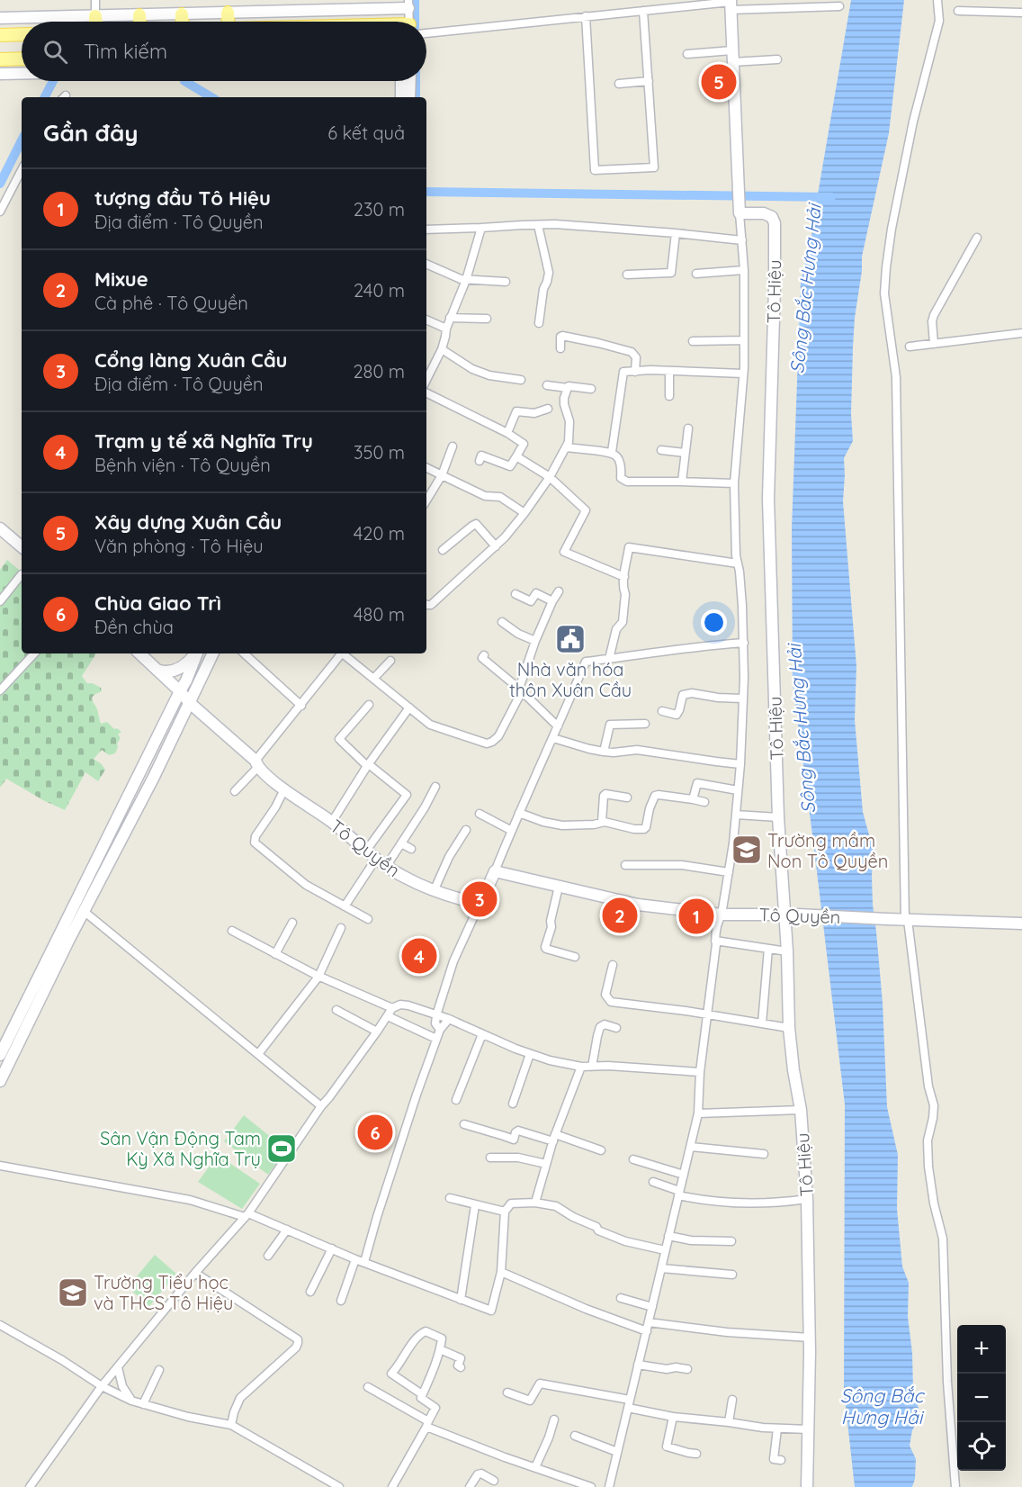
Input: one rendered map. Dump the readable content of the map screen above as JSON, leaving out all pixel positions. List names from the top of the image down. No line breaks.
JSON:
{"streets":{"main road":["Tô Hiệu","Tô Quyền"]},"crossings":[["Tô Hiệu","Tô Quyền"]],"water":["Sông Bắc Hưng Hải"],"places":{"public building":["Nhà văn hóa thôn Xuân Cầu"],"school or university":["Trường mầm Non Tô Quyền","Trường Tiểu học và THCS Tô Hiệu"],"sports":["Sân Vận Động Tam Kỳ Xã Nghĩa Trụ"]},"page":{"search":"Tìm kiếm","pins":["5","3","2","1","4","6"],"heading":["Gần đây","6 kết quả"],"list":[{"mark":"1","name":"tượng đầu Tô Hiệu","note":"Địa điểm · Tô Quyền","value":"230 m"},{"mark":"2","name":"Mixue","note":"Cà phê · Tô Quyền","value":"240 m"},{"mark":"3","name":"Cổng làng Xuân Cầu","note":"Địa điểm · Tô Quyền","value":"280 m"},{"mark":"4","name":"Trạm y tế xã Nghĩa Trụ","note":"Bệnh viện · Tô Quyền","value":"350 m"},{"mark":"5","name":"Xây dựng Xuân Cầu","note":"Văn phòng · Tô Hiệu","value":"420 m"},{"mark":"6","name":"Chùa Giao Trì","note":"Đền chùa","value":"480 m"}],"map_buttons":["+","−"]}}
